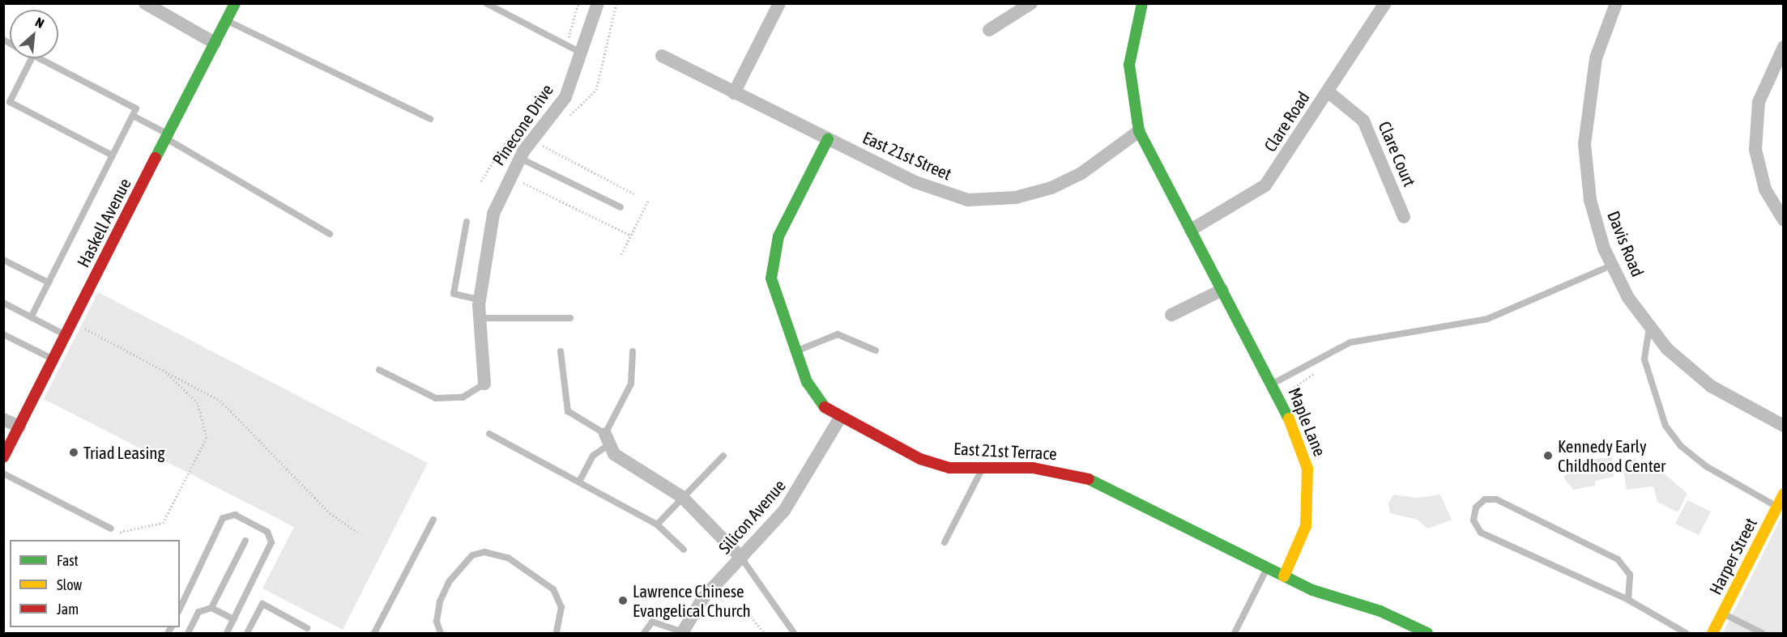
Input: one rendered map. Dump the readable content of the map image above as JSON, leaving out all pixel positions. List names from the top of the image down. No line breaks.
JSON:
{"streets":{"street":["Clare Road","Pinecone Drive","Clare Court","East 21st Street","Haskell Avenue","Davis Road","Maple Lane","East 21st Terrace","Silicon Avenue","Harper Street"]},"crossings":[["Clare Road","Clare Court"],["Clare Road","Maple Lane"],["East 21st Street","Maple Lane"],["East 21st Street","East 21st Terrace"],["Maple Lane","East 21st Terrace"],["East 21st Terrace","Silicon Avenue"]],"places":["Triad Leasing","Kennedy Early Childhood Center","Lawrence Chinese Evangelical Church"],"legend":["Fast","Slow","Jam"],"north":"top right"}
